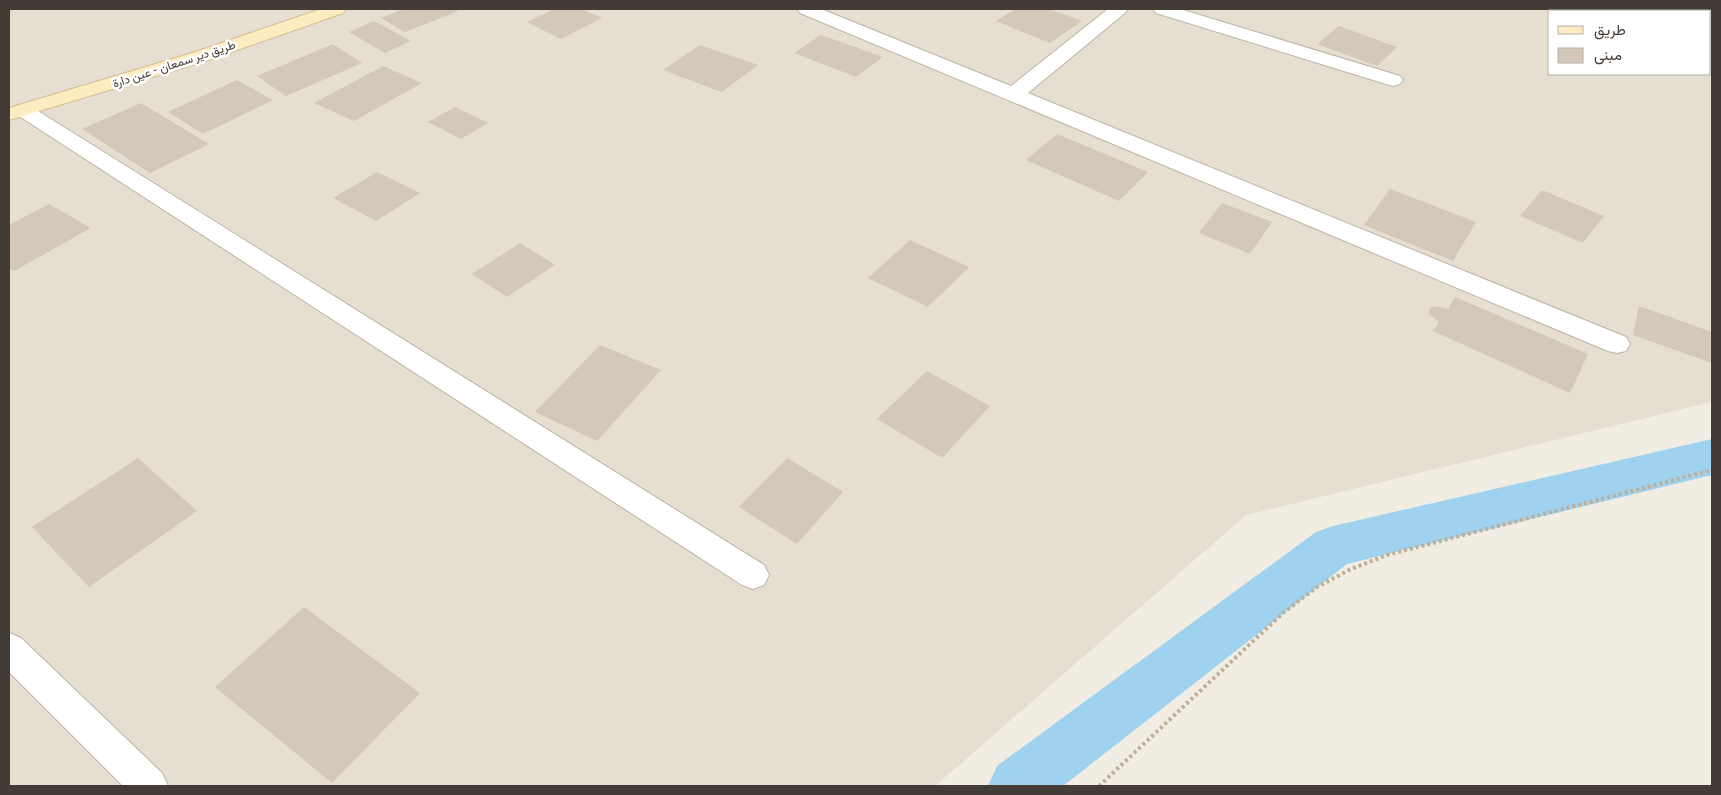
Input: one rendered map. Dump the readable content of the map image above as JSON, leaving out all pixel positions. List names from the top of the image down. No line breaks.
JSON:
{"streets":{"main road":["طريق دير سمعان - عين دارة"]},"legend":["طريق","مبنى"]}
